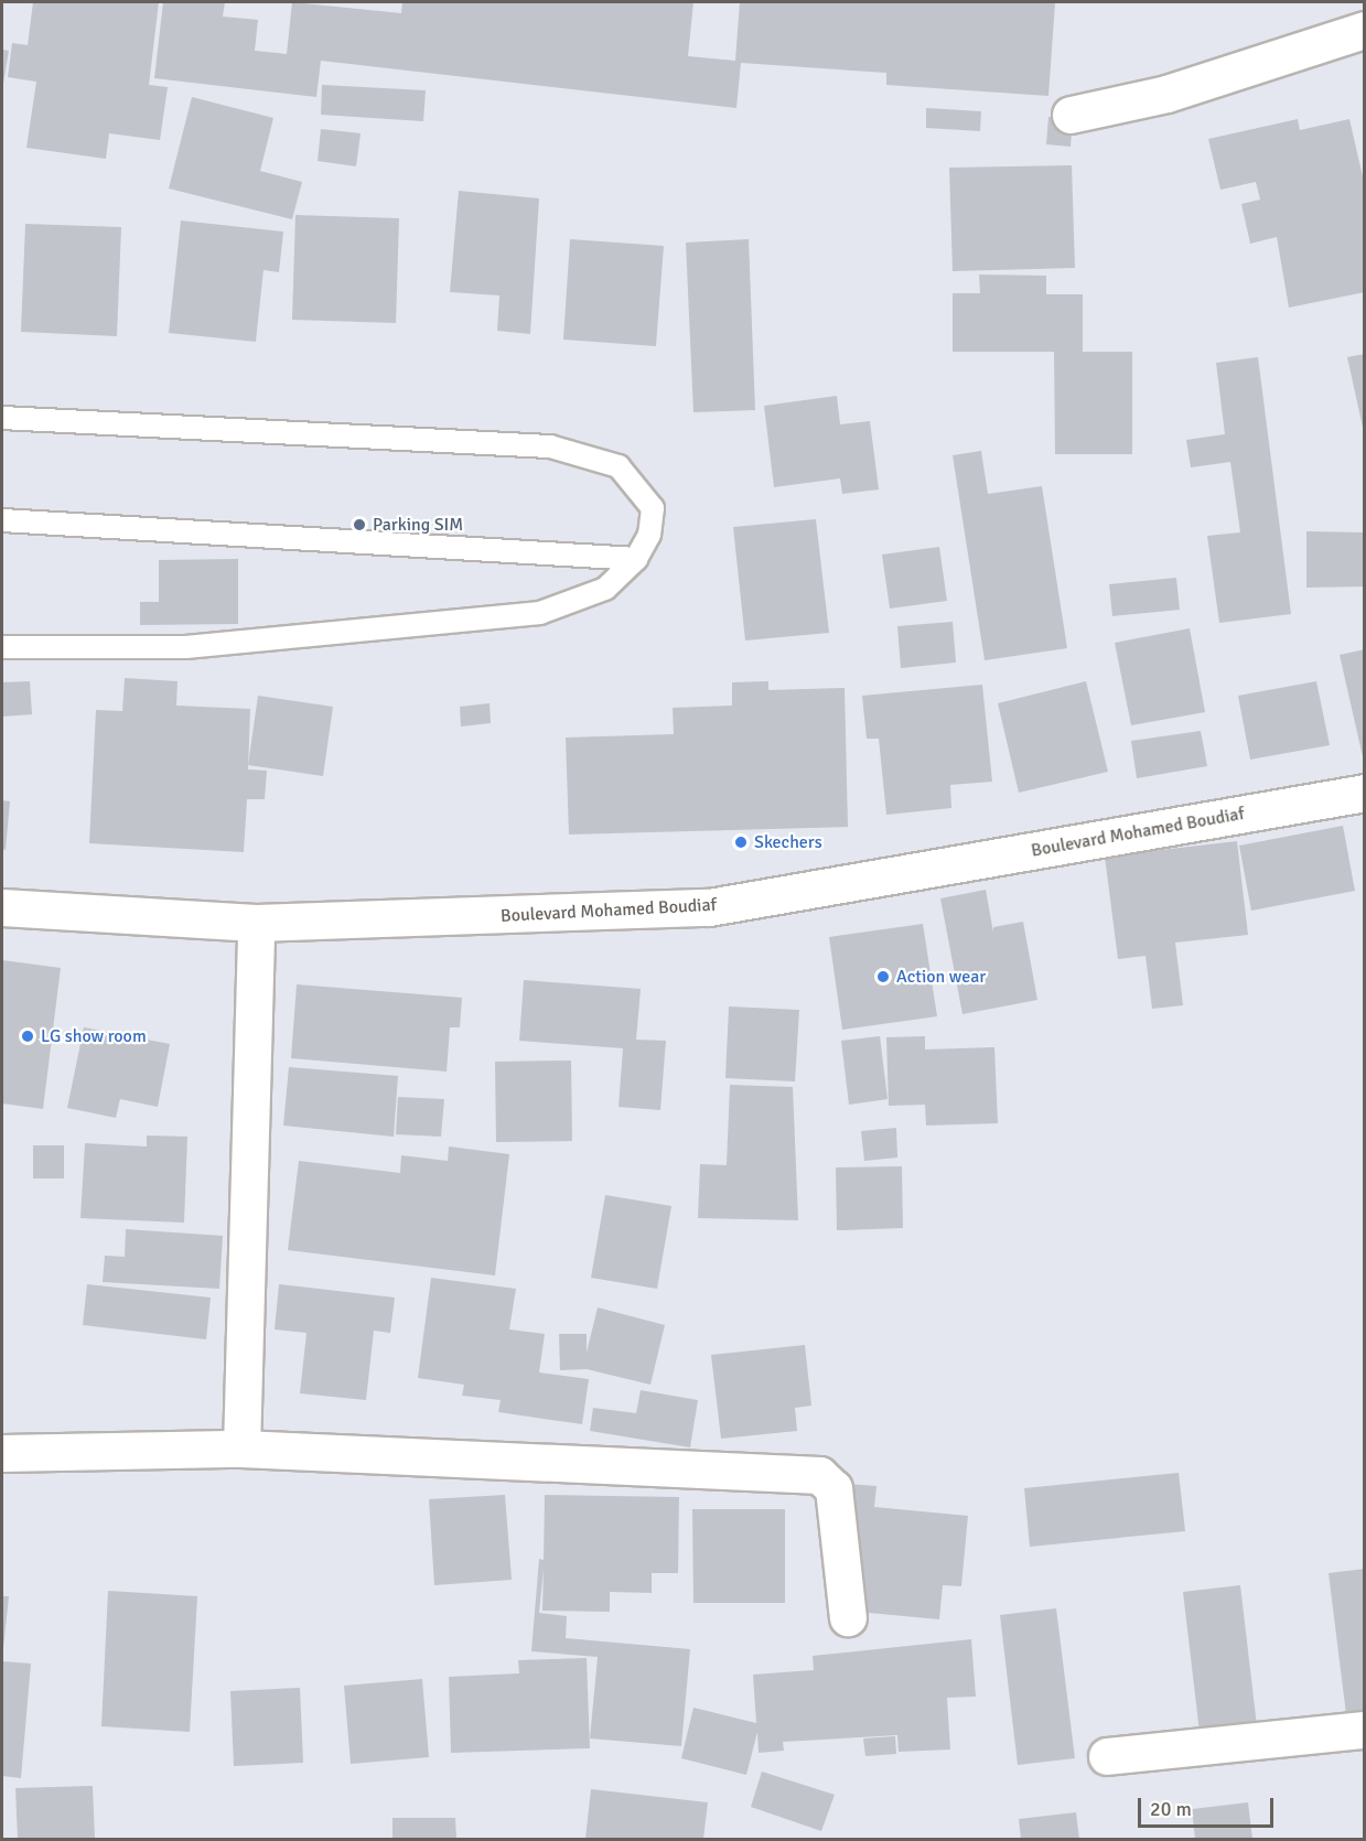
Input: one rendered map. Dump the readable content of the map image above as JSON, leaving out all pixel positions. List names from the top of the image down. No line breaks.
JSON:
{"streets":{"street":["Boulevard Mohamed Boudiaf"]},"places":["Parking SIM","Skechers","Action wear","LG show room"],"scale_bar":"20 m"}
